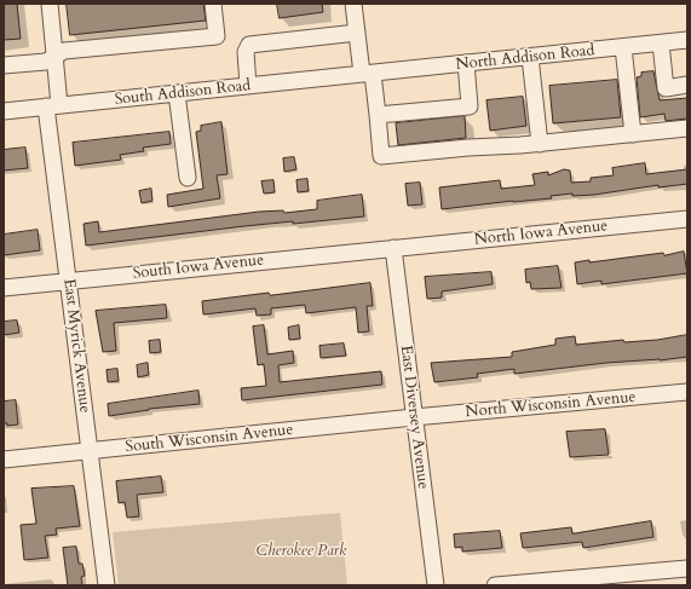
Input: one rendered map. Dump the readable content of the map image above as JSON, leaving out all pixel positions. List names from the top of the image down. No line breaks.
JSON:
{"streets":{"street":["North Addison Road","South Addison Road","North Iowa Avenue","South Iowa Avenue","East Myrick Avenue","North Wisconsin Avenue","East Diversey Avenue","South Wisconsin Avenue"]},"crossings":[["North Addison Road","South Addison Road"],["South Addison Road","East Myrick Avenue"],["North Iowa Avenue","South Iowa Avenue"],["North Iowa Avenue","East Diversey Avenue"],["South Iowa Avenue","East Myrick Avenue"],["South Iowa Avenue","East Diversey Avenue"],["East Myrick Avenue","South Wisconsin Avenue"],["North Wisconsin Avenue","East Diversey Avenue"],["North Wisconsin Avenue","South Wisconsin Avenue"],["East Diversey Avenue","South Wisconsin Avenue"]],"parks":["Cherokee Park"]}
